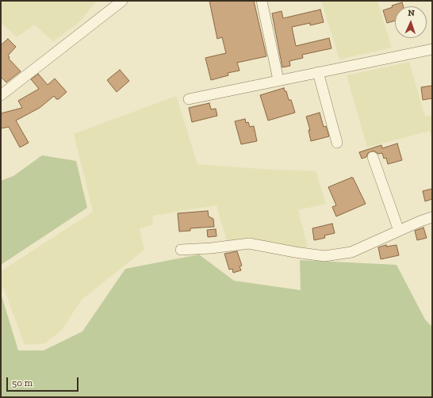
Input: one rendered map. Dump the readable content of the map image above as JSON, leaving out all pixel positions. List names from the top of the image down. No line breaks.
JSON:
{"scale_bar":"50 m","north":"top"}
